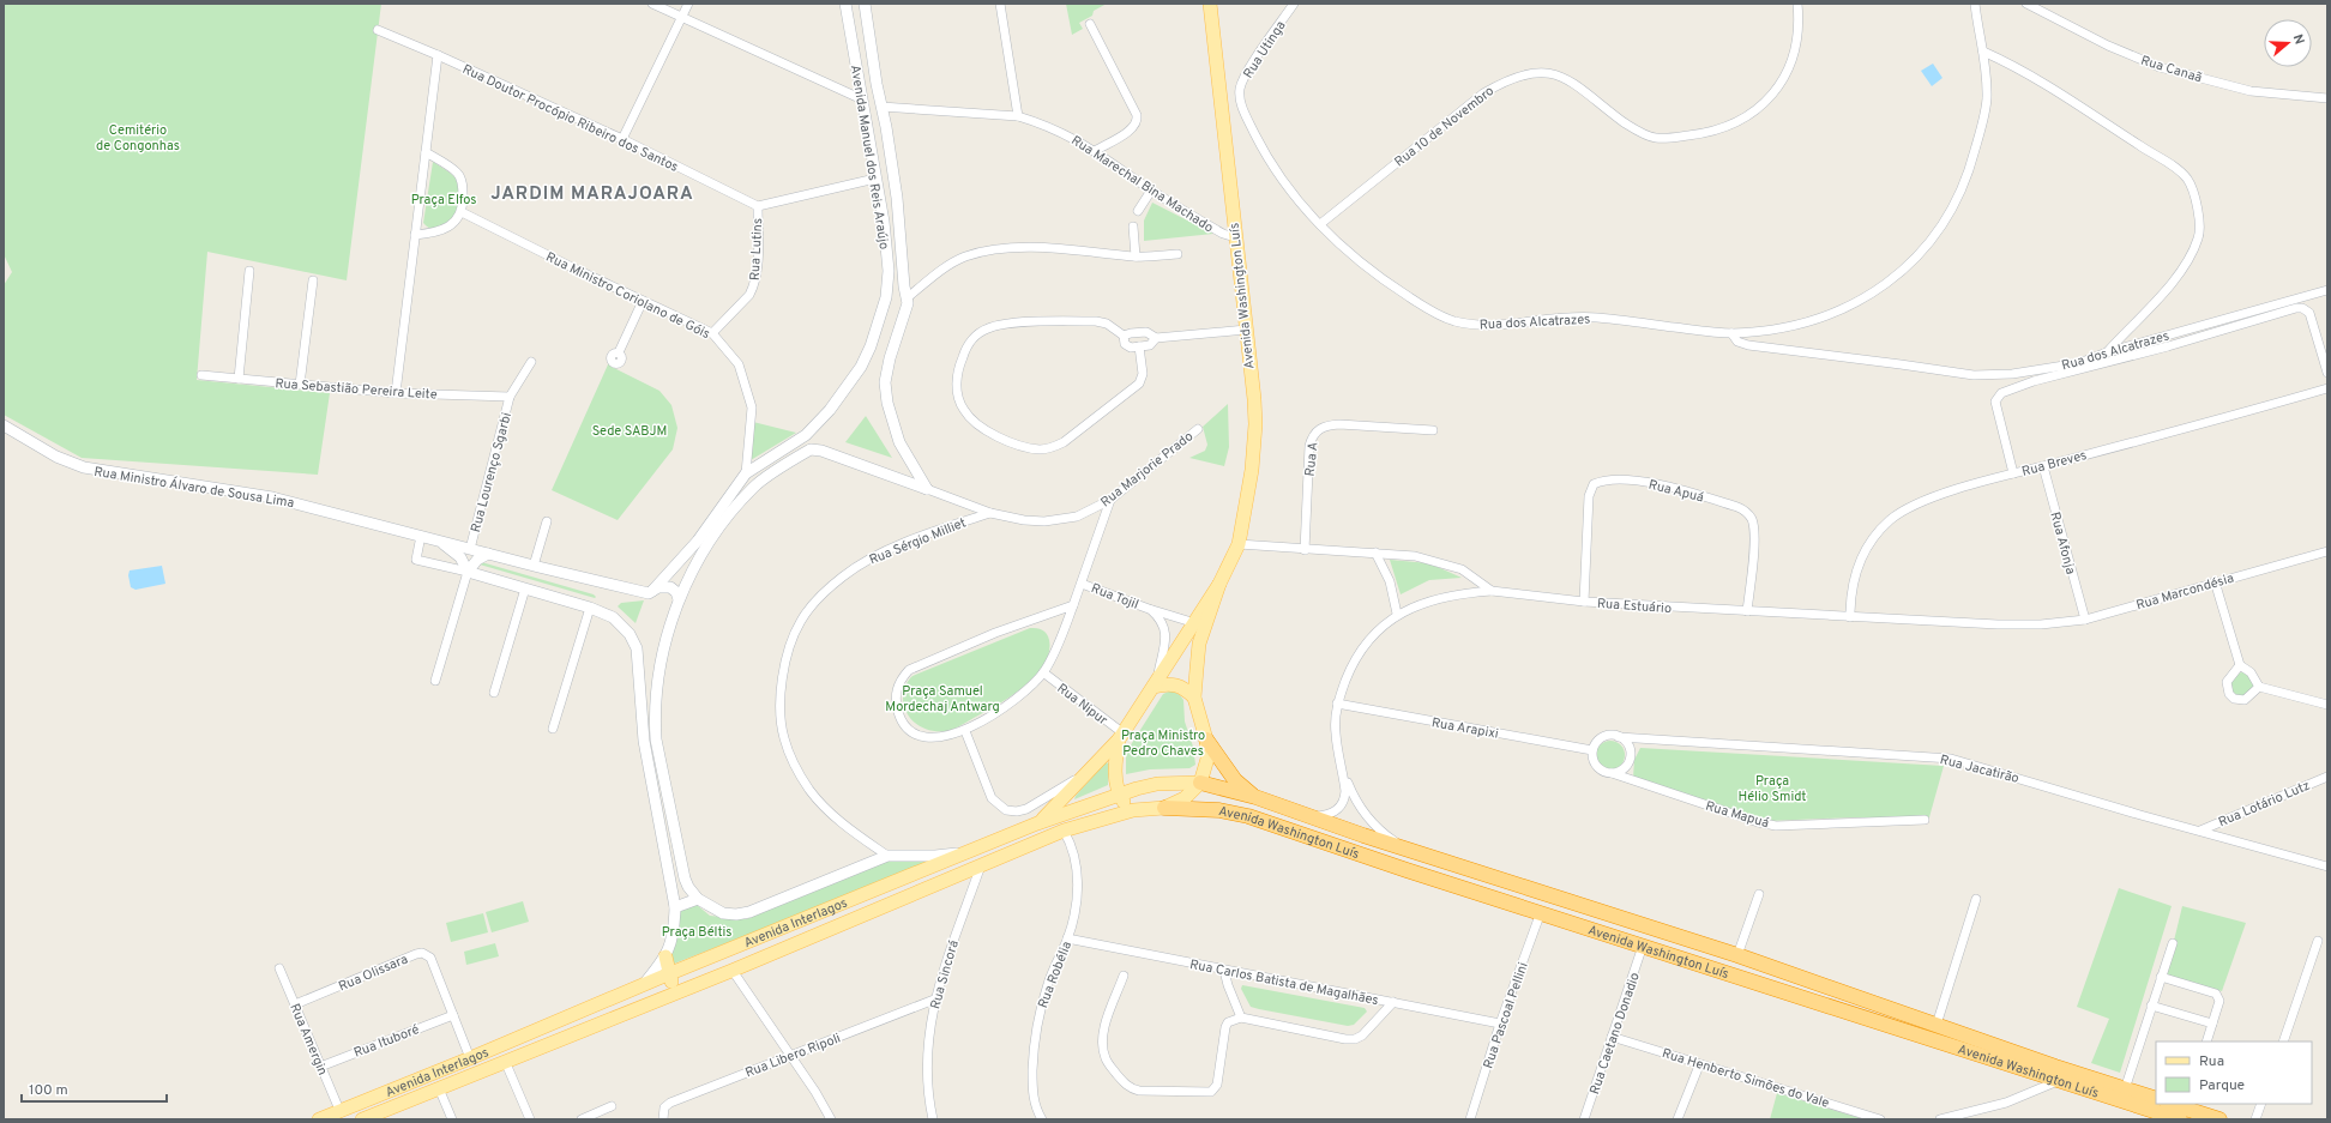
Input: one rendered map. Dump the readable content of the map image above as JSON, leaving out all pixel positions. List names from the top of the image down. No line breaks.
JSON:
{"streets":{"highway":["Avenida Washington Luís","Avenida Interlagos"],"main road":["Avenida Manuel dos Reis Araújo","Rua Ministro Álvaro de Sousa Lima"],"street":["Rua Utinga","Rua Canaã","Rua Doutor Procópio Ribeiro dos Santos","Rua 10 de Novembro","Rua Marechal Bina Machado","Rua Lutins","Rua Ministro Coriolano de Góis","Rua dos Alcatrazes","Rua Sebastião Pereira Leite","Rua A","Rua Breves","Rua Marjorie Prado","Rua Lourenço Sgarbi","Rua Apuá","Rua Sérgio Milliet","Rua Afonja","Rua Marcondésia","Rua Tojil","Rua Estuário","Rua Nipur","Rua Arapixi","Rua Jacatirão","Rua Lotário Lutz","Rua Mapuá","Rua Olissara","Rua Sincorá","Rua Robélia","Rua Carlos Batista de Magalhães","Rua Pascoal Pellini","Rua Caetano Donadio","Rua Amergin","Rua Ituboré","Rua Libero Ripoli","Rua Henberto Simões do Vale"]},"crossings":[["Rua Utinga","Rua dos Alcatrazes"],["Rua Doutor Procópio Ribeiro dos Santos","Rua Lutins"],["Rua 10 de Novembro","Rua dos Alcatrazes"],["Avenida Manuel dos Reis Araújo","Rua Marechal Bina Machado"],["Avenida Manuel dos Reis Araújo","Rua Ministro Coriolano de Góis"],["Avenida Manuel dos Reis Araújo","Rua Marjorie Prado"],["Avenida Manuel dos Reis Araújo","Rua Ministro Álvaro de Sousa Lima"],["Rua Marechal Bina Machado","Avenida Washington Luís"],["Rua Lutins","Rua Ministro Coriolano de Góis"],["Avenida Washington Luís","Rua Tojil"],["Avenida Washington Luís","Rua Estuário"],["Avenida Washington Luís","Rua Nipur"],["Avenida Washington Luís","Avenida Interlagos"],["Avenida Washington Luís","Rua Pascoal Pellini"],["Avenida Washington Luís","Rua Caetano Donadio"],["Rua Sebastião Pereira Leite","Rua Lourenço Sgarbi"],["Rua A","Rua Estuário"],["Rua Breves","Rua Afonja"],["Rua Breves","Rua Estuário"],["Rua Marjorie Prado","Rua Sérgio Milliet"],["Rua Lourenço Sgarbi","Rua Ministro Álvaro de Sousa Lima"],["Rua Apuá","Rua Estuário"],["Rua Afonja","Rua Marcondésia"],["Rua Marcondésia","Rua Estuário"],["Rua Arapixi","Rua Jacatirão"],["Rua Arapixi","Rua Mapuá"],["Rua Jacatirão","Rua Lotário Lutz"],["Rua Jacatirão","Rua Mapuá"],["Avenida Interlagos","Rua Olissara"],["Avenida Interlagos","Rua Sincorá"],["Avenida Interlagos","Rua Robélia"],["Avenida Interlagos","Rua Amergin"],["Rua Olissara","Rua Amergin"],["Rua Olissara","Rua Ituboré"],["Rua Sincorá","Rua Libero Ripoli"],["Rua Robélia","Rua Carlos Batista de Magalhães"],["Rua Carlos Batista de Magalhães","Rua Pascoal Pellini"],["Rua Caetano Donadio","Rua Henberto Simões do Vale"],["Rua Amergin","Rua Ituboré"]],"districts":["JARDIM MARAJOARA"],"parks":["Cemitério de Congonhas","Praça Elfos","Sede SABJM","Praça Samuel Mordechaj Antwarg","Praça Ministro Pedro Chaves","Praça Hélio Smidt","Praça Béltis"],"legend":["Rua","Parque"],"scale_bar":"100 m","north":"right"}
